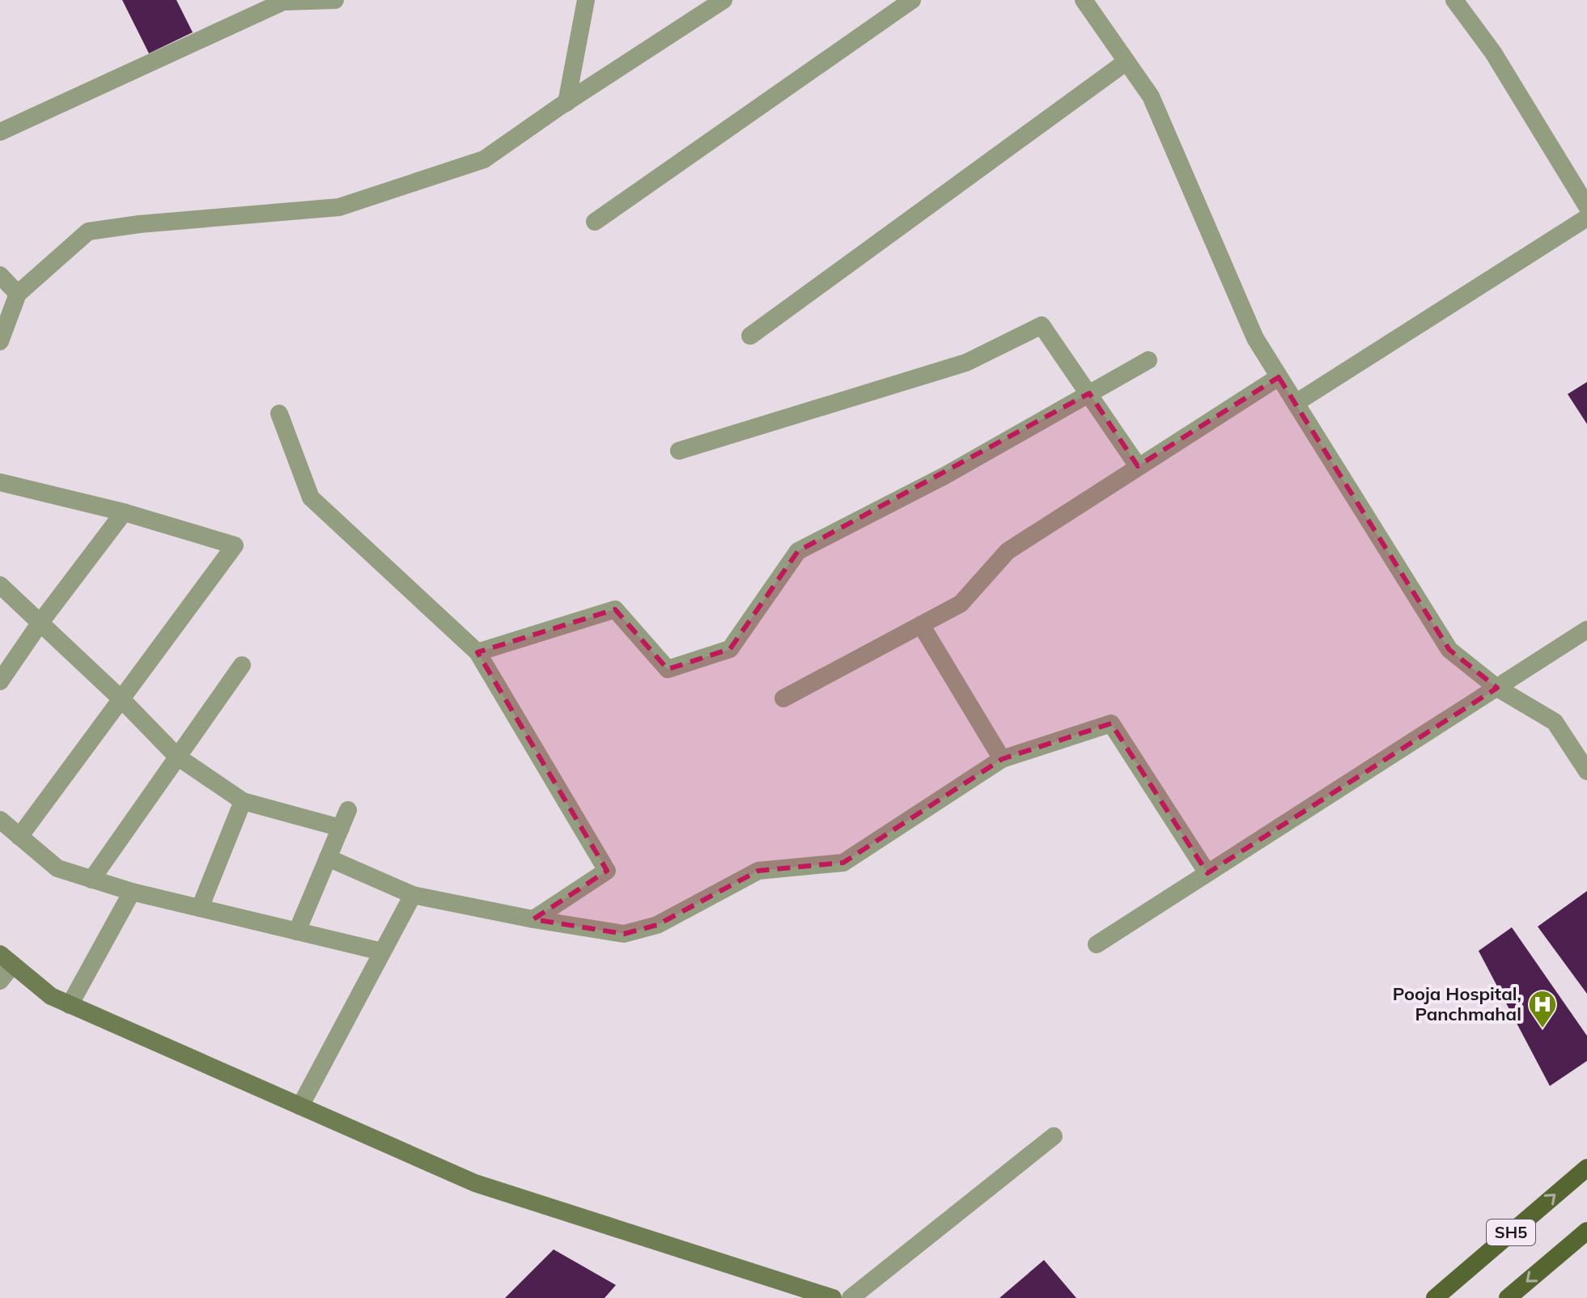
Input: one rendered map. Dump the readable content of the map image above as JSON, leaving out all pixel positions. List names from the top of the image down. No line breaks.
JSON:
{"streets":{"main road":["SH5"]},"places":{"hospital":["Pooja Hospital, Panchmahal"]}}
